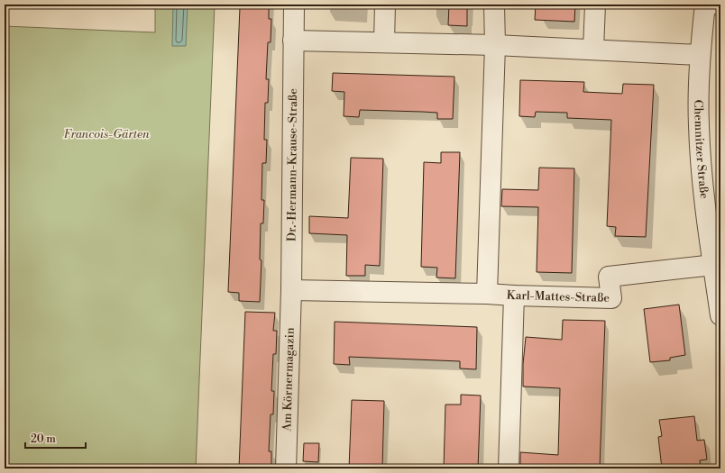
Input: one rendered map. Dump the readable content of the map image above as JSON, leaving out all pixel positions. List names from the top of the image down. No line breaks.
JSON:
{"streets":{"street":["Chemnitzer Straße","Dr.-Hermann-Krause-Straße","Karl-Mattes-Straße","Am Körnermagazin"]},"crossings":[["Chemnitzer Straße","Karl-Mattes-Straße"],["Dr.-Hermann-Krause-Straße","Karl-Mattes-Straße"],["Dr.-Hermann-Krause-Straße","Am Körnermagazin"],["Karl-Mattes-Straße","Am Körnermagazin"]],"parks":["Francois-Gärten"],"scale_bar":"20 m"}
